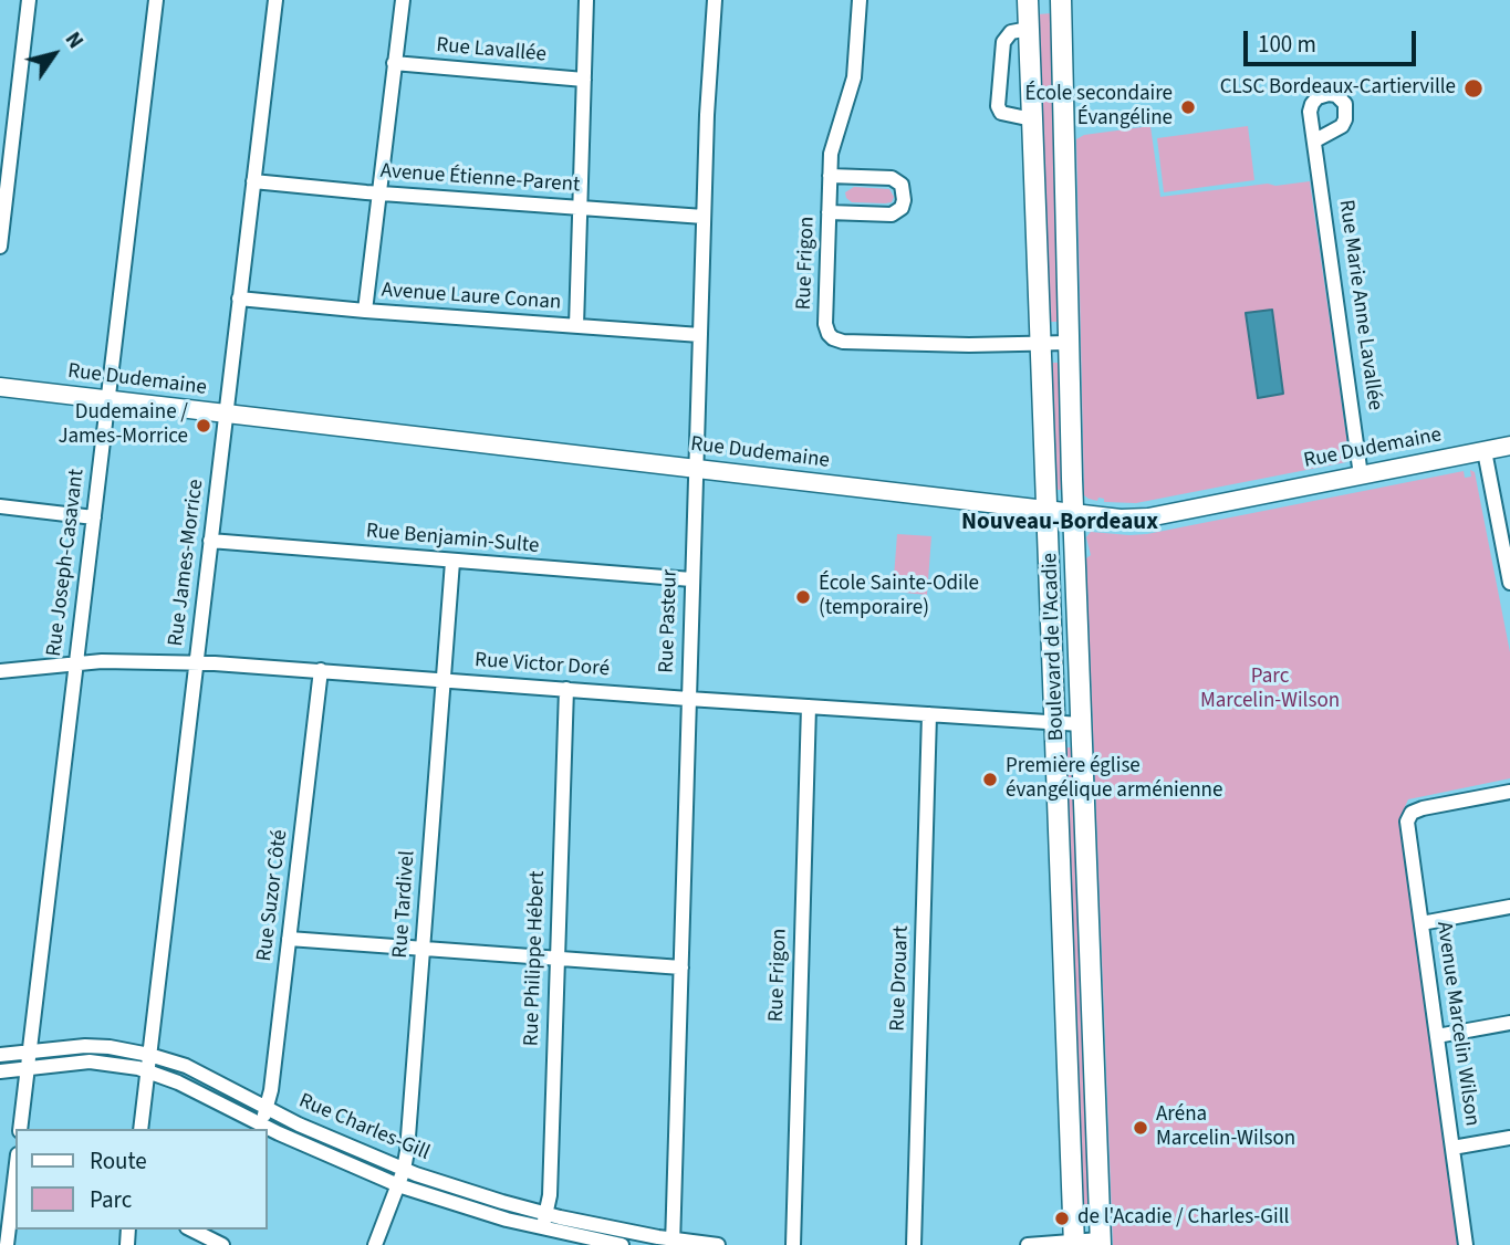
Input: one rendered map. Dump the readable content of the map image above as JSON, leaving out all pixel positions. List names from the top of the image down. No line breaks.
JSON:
{"streets":{"main road":["Boulevard de l'Acadie"],"street":["Rue Lavallée","Avenue Étienne-Parent","Rue Frigon","Avenue Laure Conan","Rue Marie Anne Lavallée","Rue Dudemaine","Rue Benjamin-Sulte","Rue Joseph-Casavant","Rue James-Morrice","Rue Pasteur","Rue Victor Doré","Rue Suzor Côté","Rue Tardivel","Rue Philippe Hébert","Rue Drouart","Avenue Marcelin Wilson","Rue Charles-Gill"]},"crossings":[["Avenue Étienne-Parent","Rue James-Morrice"],["Avenue Étienne-Parent","Rue Pasteur"],["Rue Frigon","Boulevard de l'Acadie"],["Rue Frigon","Rue Victor Doré"],["Avenue Laure Conan","Rue James-Morrice"],["Avenue Laure Conan","Rue Pasteur"],["Rue Marie Anne Lavallée","Rue Dudemaine"],["Rue Dudemaine","Rue Joseph-Casavant"],["Rue Dudemaine","Rue James-Morrice"],["Rue Dudemaine","Rue Pasteur"],["Rue Dudemaine","Boulevard de l'Acadie"],["Rue Benjamin-Sulte","Rue James-Morrice"],["Rue Benjamin-Sulte","Rue Pasteur"],["Rue Benjamin-Sulte","Rue Tardivel"],["Rue Joseph-Casavant","Rue Victor Doré"],["Rue Joseph-Casavant","Rue Charles-Gill"],["Rue James-Morrice","Rue Victor Doré"],["Rue James-Morrice","Rue Charles-Gill"],["Rue Pasteur","Rue Victor Doré"],["Rue Pasteur","Rue Charles-Gill"],["Boulevard de l'Acadie","Rue Victor Doré"],["Rue Victor Doré","Rue Suzor Côté"],["Rue Victor Doré","Rue Tardivel"],["Rue Victor Doré","Rue Philippe Hébert"],["Rue Victor Doré","Rue Drouart"],["Rue Suzor Côté","Rue Charles-Gill"],["Rue Tardivel","Rue Charles-Gill"],["Rue Philippe Hébert","Rue Charles-Gill"]],"districts":["Nouveau-Bordeaux"],"parks":["Parc Marcelin-Wilson"],"places":["CLSC Bordeaux-Cartierville","École secondaire Évangéline","Dudemaine / James-Morrice","École Sainte-Odile (temporaire)","Première église évangélique arménienne","Aréna Marcelin-Wilson","de l'Acadie / Charles-Gill"],"legend":["Route","Parc"],"scale_bar":"100 m","north":"top right"}
